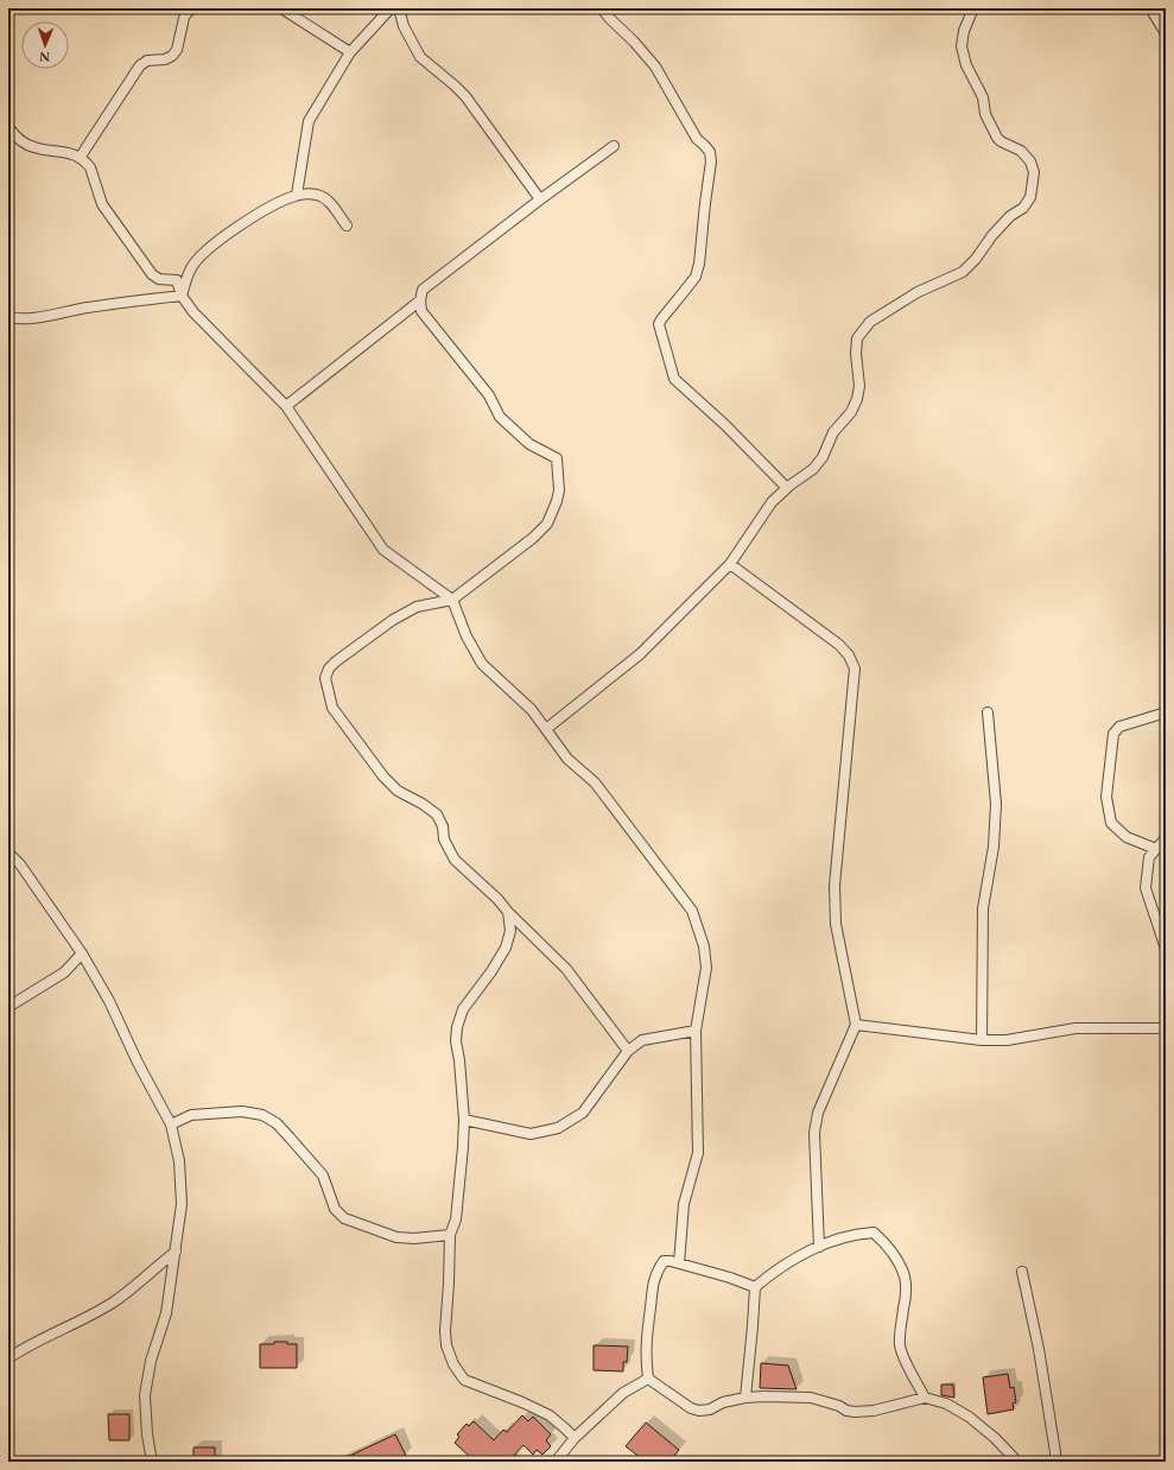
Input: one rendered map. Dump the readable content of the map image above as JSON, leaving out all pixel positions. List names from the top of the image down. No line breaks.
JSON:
{"north":"bottom"}
